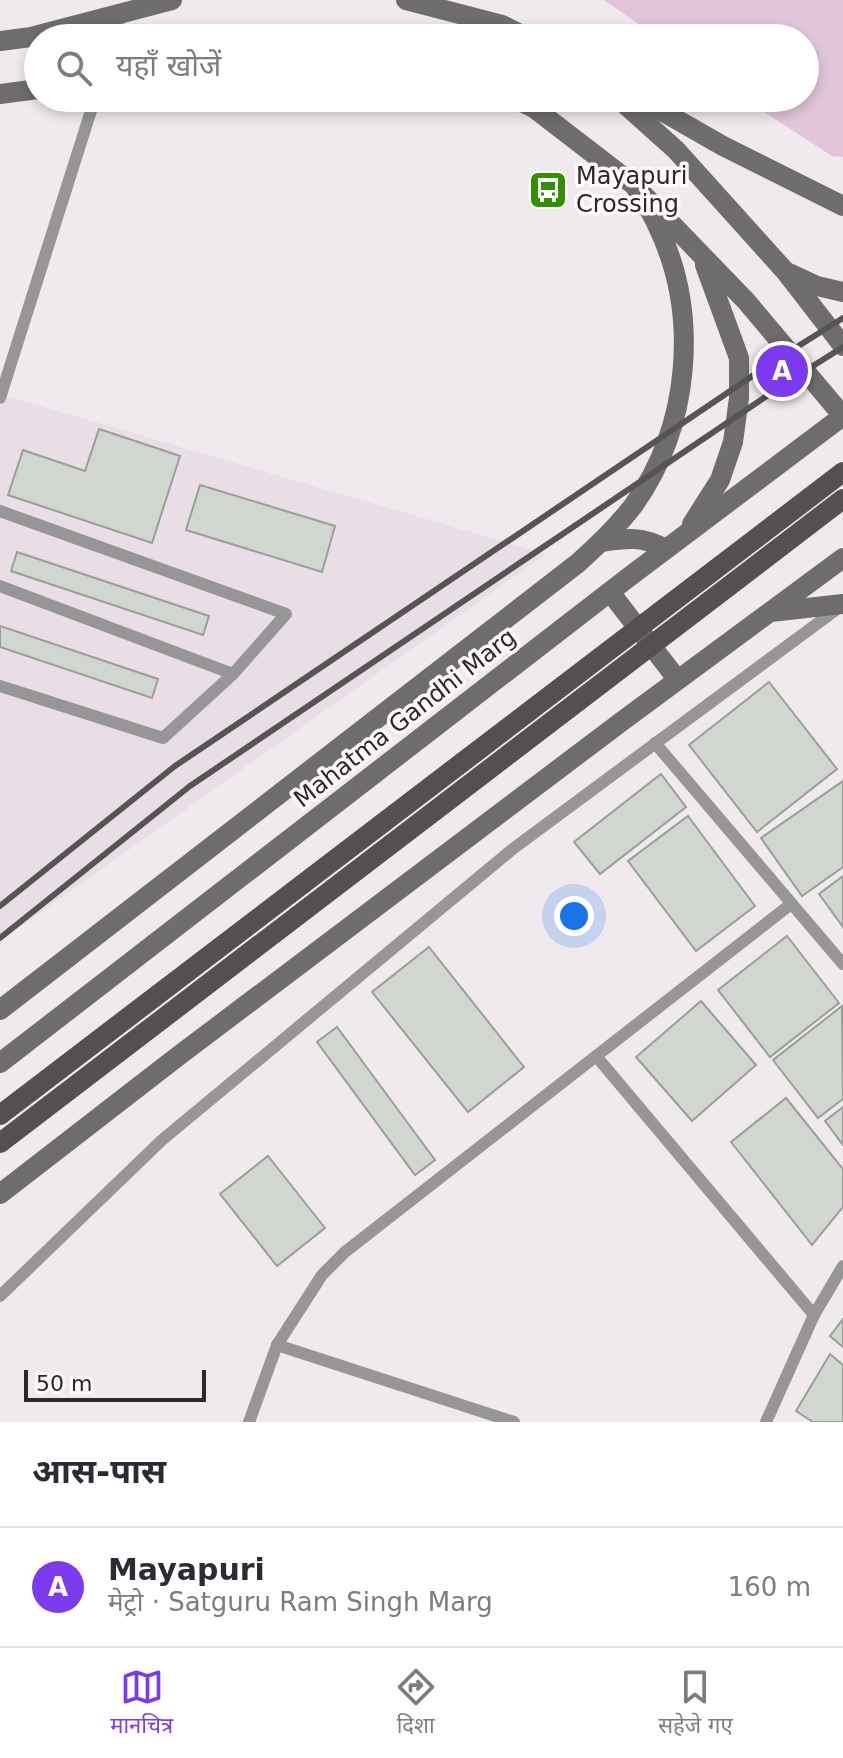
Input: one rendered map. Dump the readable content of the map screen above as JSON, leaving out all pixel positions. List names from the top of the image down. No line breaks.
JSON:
{"streets":{"main road":["Mahatma Gandhi Marg"]},"places":{"bus stop":["Mayapuri Crossing"]},"scale_bar":"50 m","page":{"search":"यहाँ खोजें","pins":"A","scale":"50 m","heading":"आस-पास","list":[{"mark":"A","name":"Mayapuri","note":"मेट्रो · Satguru Ram Singh Marg","value":"160 m"}],"nav":["मानचित्र","दिशा","सहेजे गए"]}}
